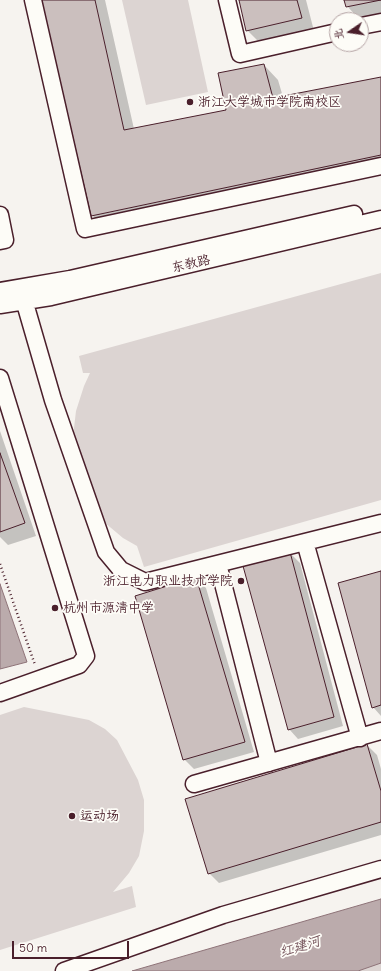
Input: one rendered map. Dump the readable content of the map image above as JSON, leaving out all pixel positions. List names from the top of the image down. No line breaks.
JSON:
{"streets":{"street":["东教路"]},"water":["红建河"],"places":["浙江大学城市学院南校区","浙江电力职业技术学院","杭州市源清中学","运动场"],"scale_bar":"50 m","north":"left"}
